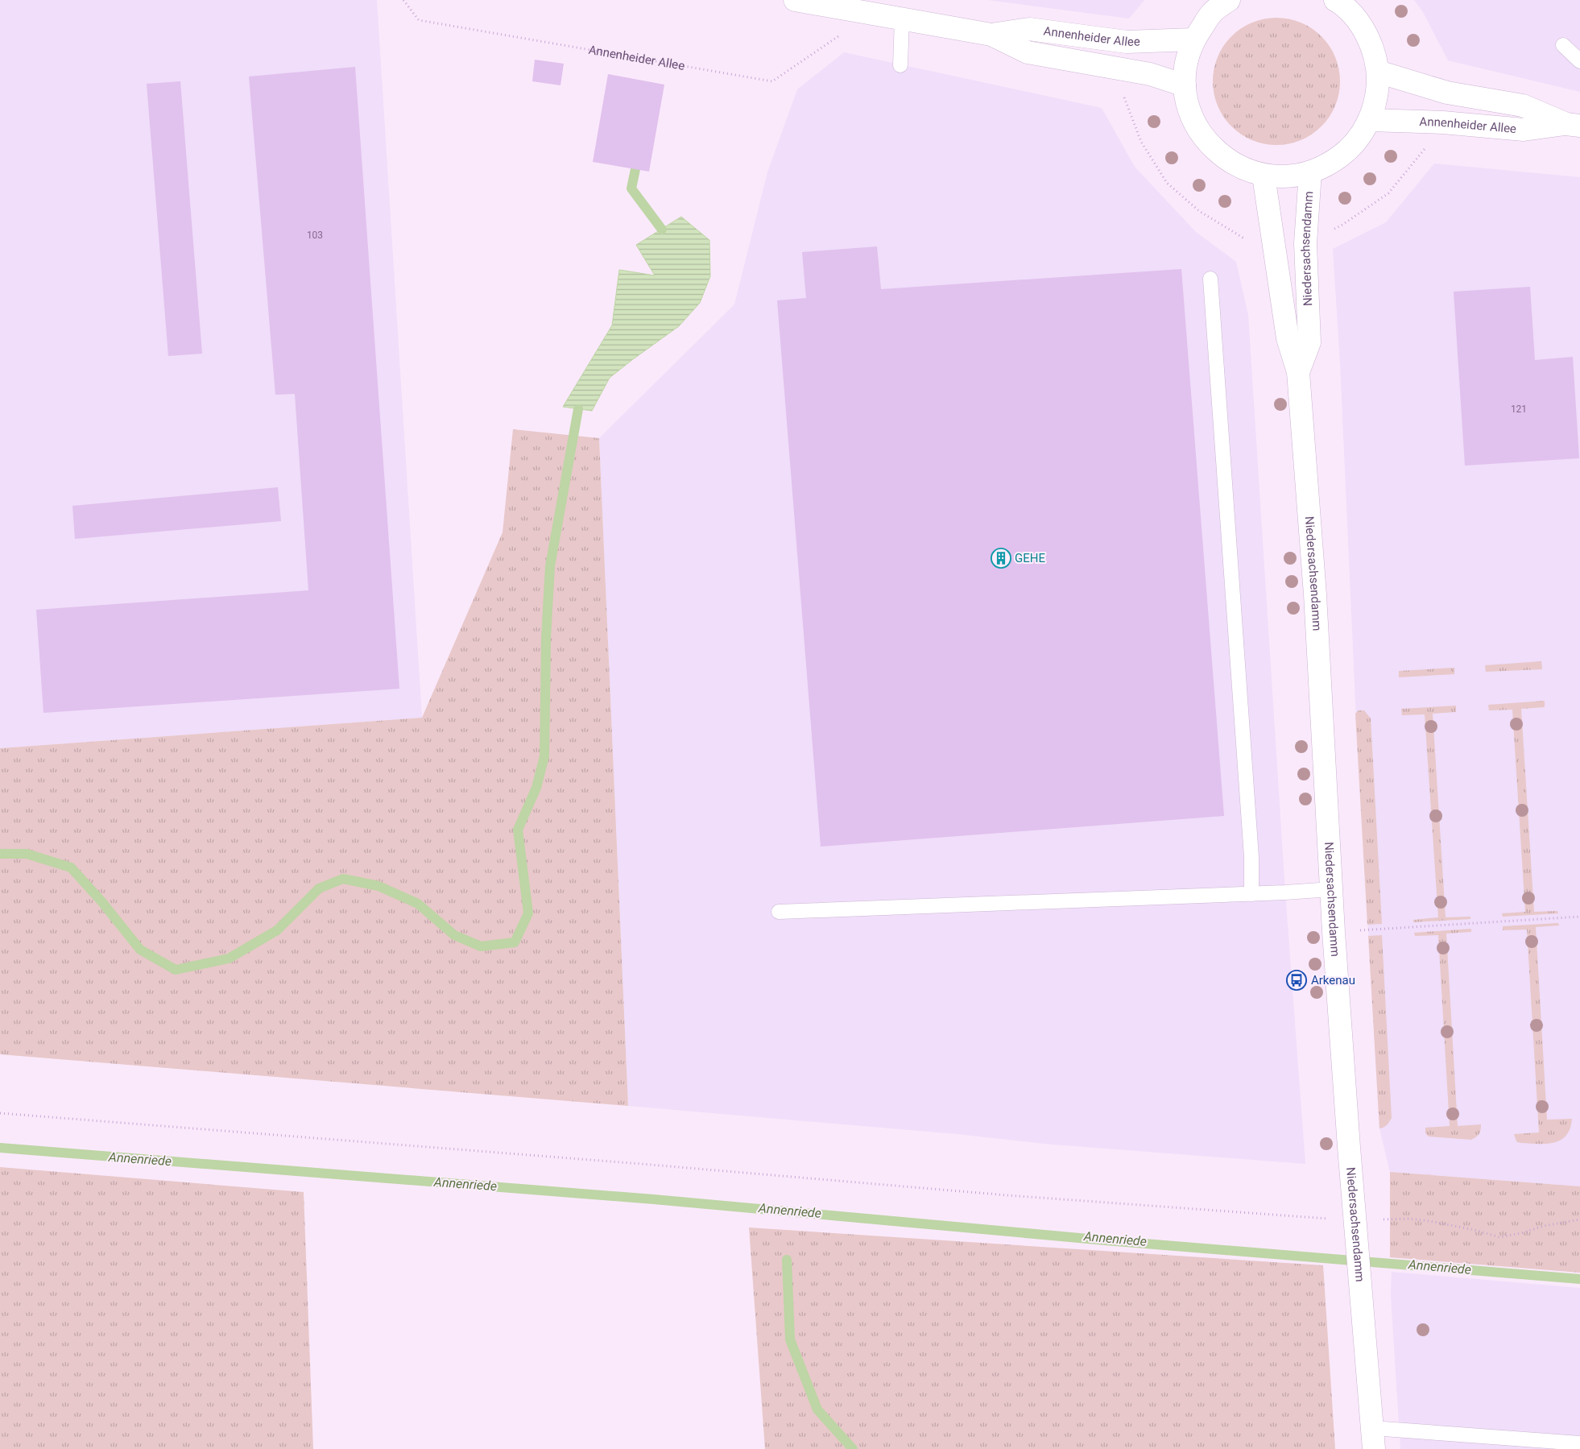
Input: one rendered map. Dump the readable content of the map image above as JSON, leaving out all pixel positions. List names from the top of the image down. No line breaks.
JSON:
{"streets":{"main road":["Annenheider Allee","Niedersachsendamm"]},"water":["Annenriede"],"places":{"building":["GEHE"],"bus stop":["Arkenau"]},"house_numbers":["103","121"]}
